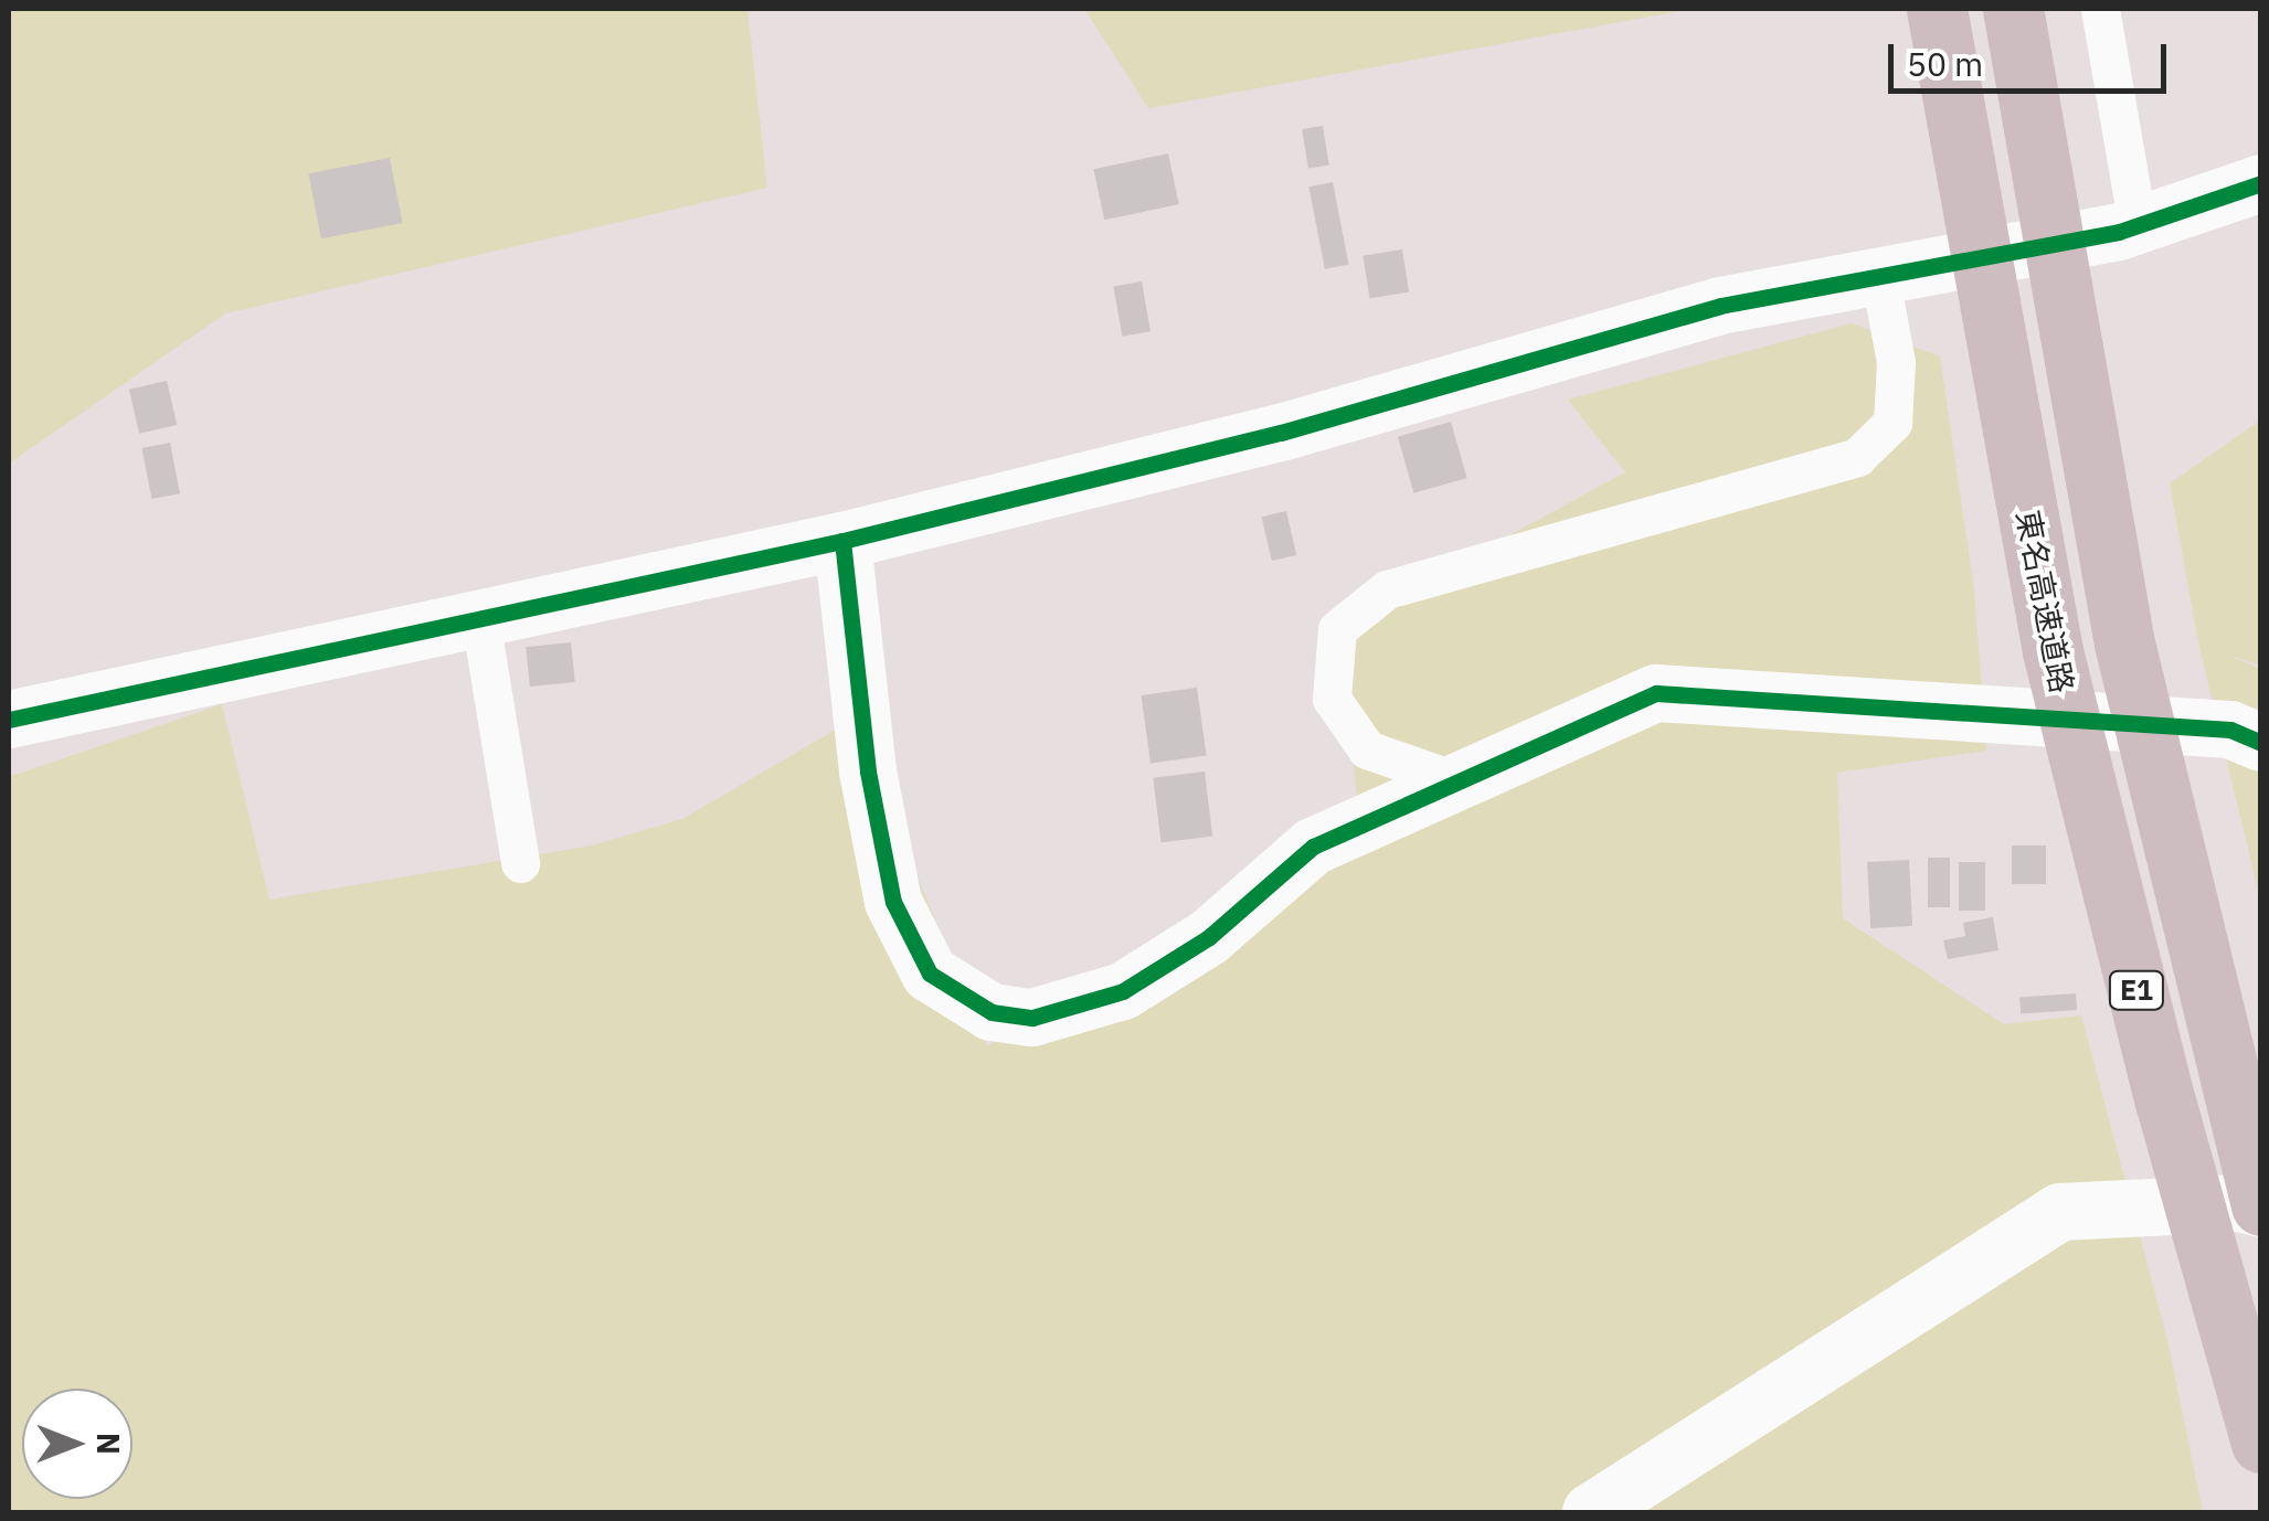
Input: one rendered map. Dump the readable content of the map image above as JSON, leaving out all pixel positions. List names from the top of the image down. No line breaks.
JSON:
{"streets":{"highway":["東名高速道路","E1"]},"scale_bar":"50 m","north":"right"}
